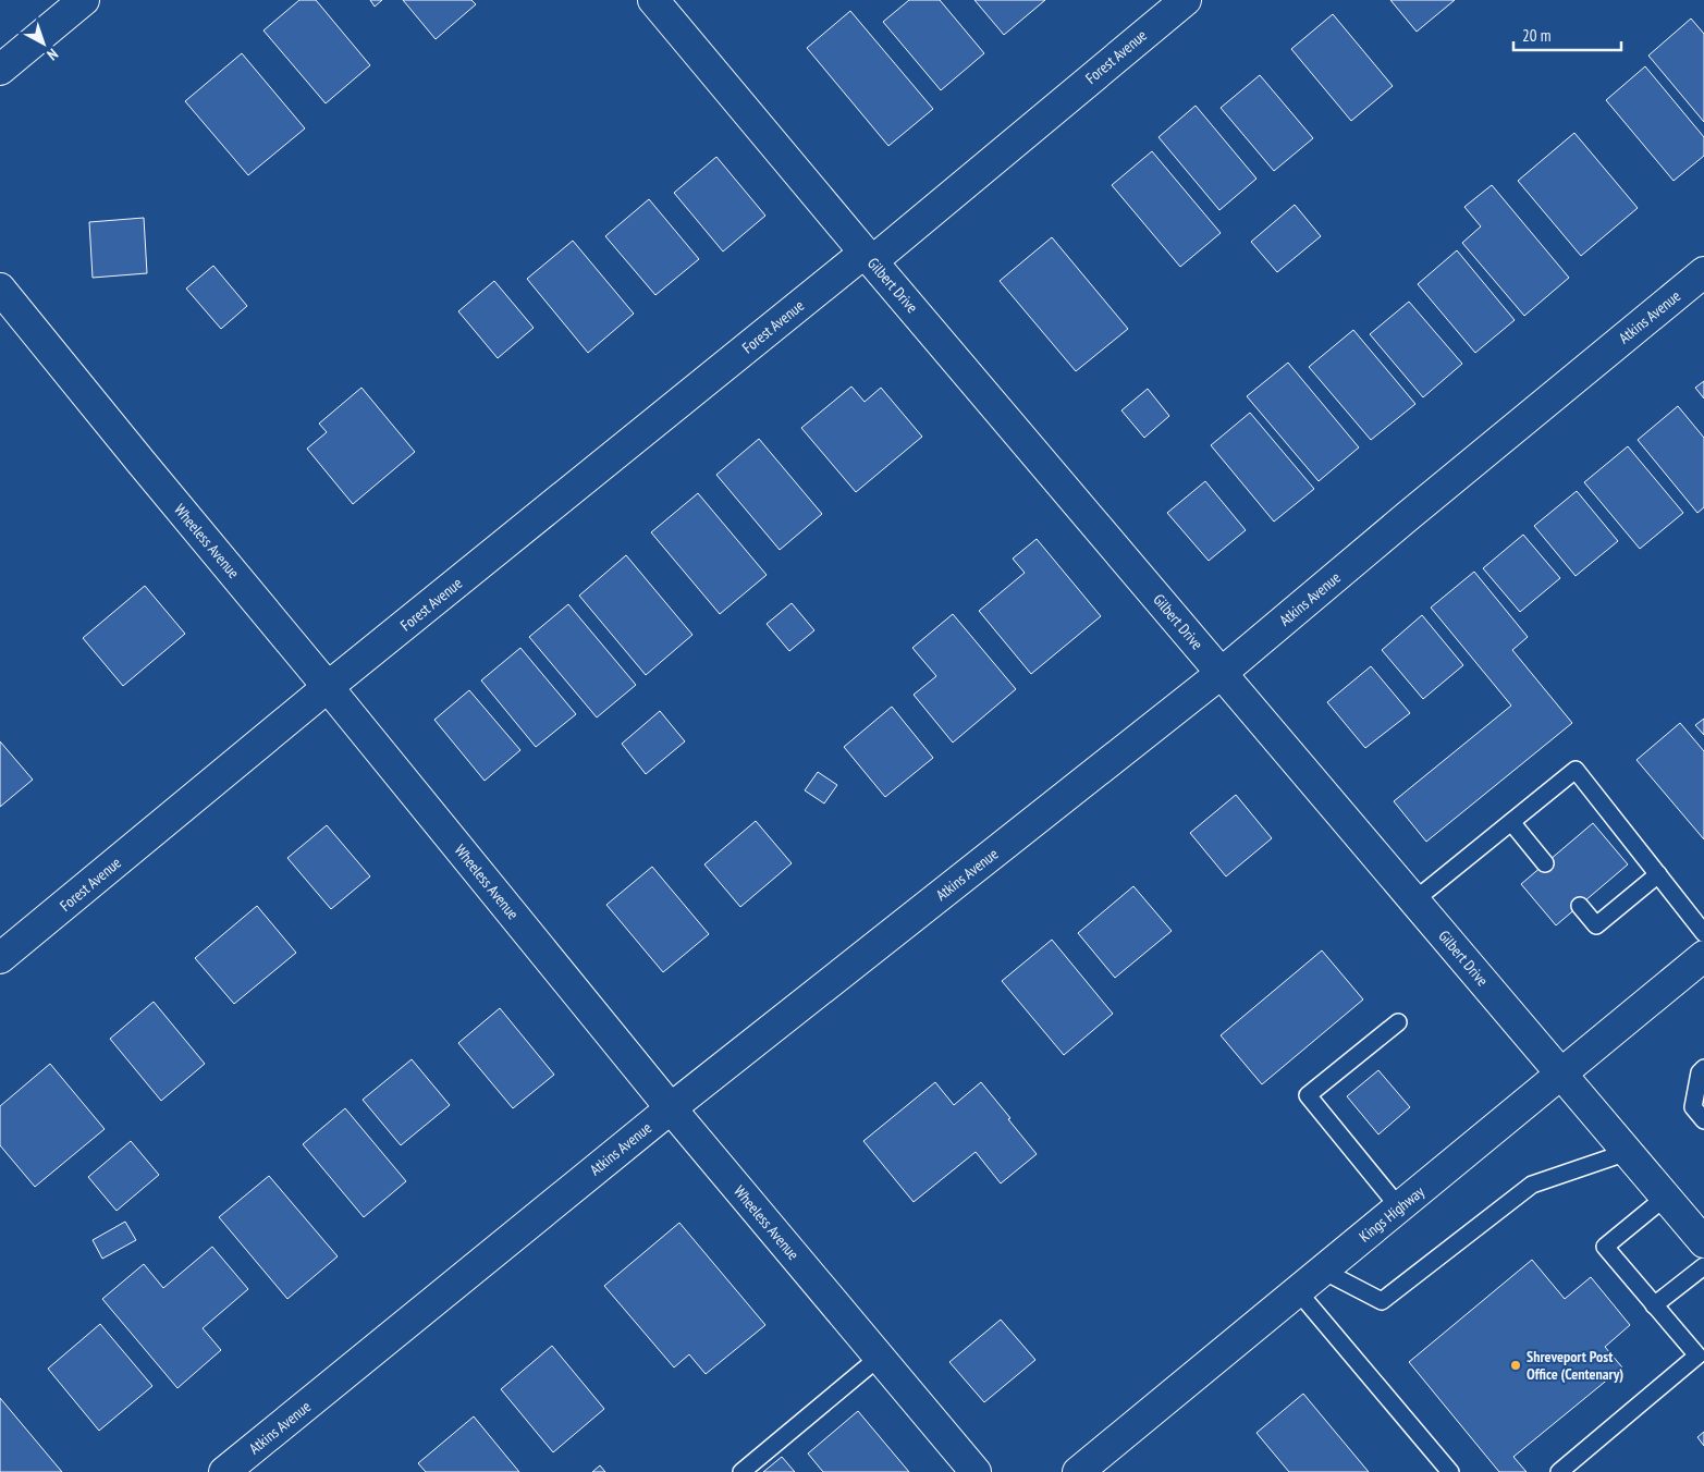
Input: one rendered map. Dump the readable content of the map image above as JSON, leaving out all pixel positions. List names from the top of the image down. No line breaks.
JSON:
{"streets":{"street":["Forest Avenue","Gilbert Drive","Atkins Avenue","Wheeless Avenue","Kings Highway"]},"crossings":[["Forest Avenue","Gilbert Drive"],["Forest Avenue","Wheeless Avenue"],["Gilbert Drive","Atkins Avenue"],["Gilbert Drive","Kings Highway"],["Atkins Avenue","Wheeless Avenue"]],"places":["Shreveport Post Office (Centenary)"],"scale_bar":"20 m","north":"bottom right"}
